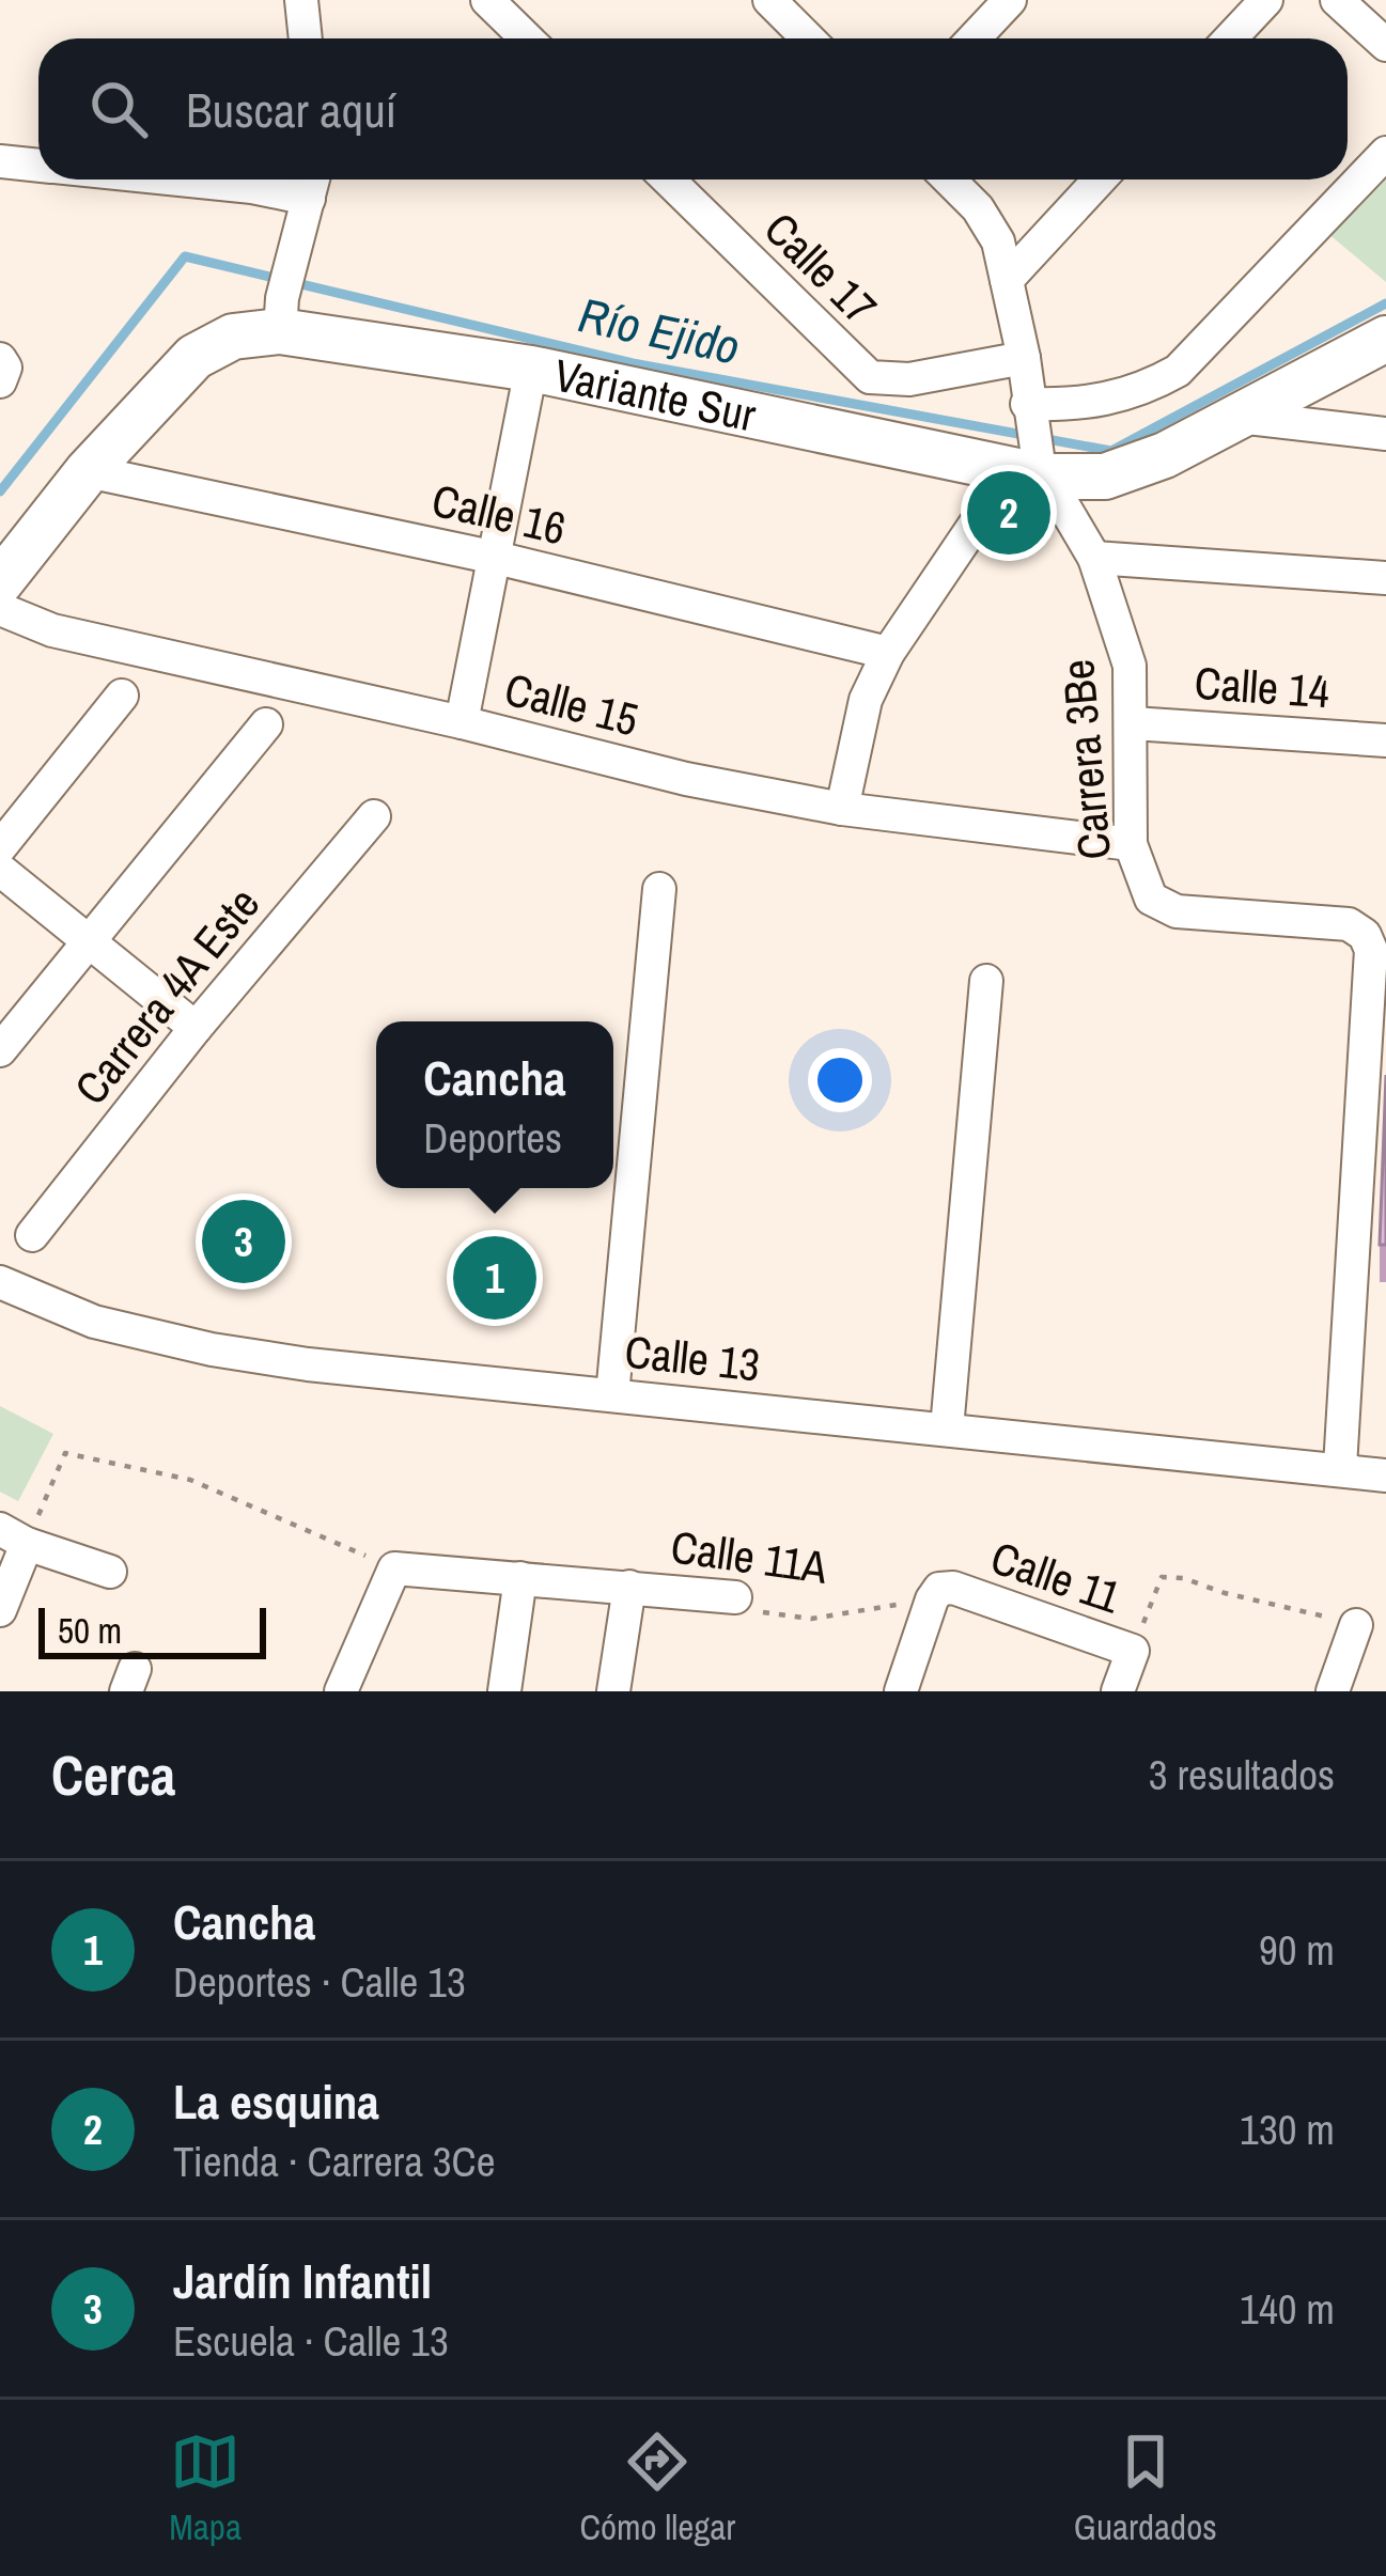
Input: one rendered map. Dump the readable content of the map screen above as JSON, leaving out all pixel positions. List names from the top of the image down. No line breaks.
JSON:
{"streets":{"main road":["Variante Sur"],"street":["Calle 17","Calle 16","Calle 14","Calle 15","Carrera 3Be","Carrera 4A Este","Calle 13","Calle 11A","Calle 11"]},"crossings":[["Variante Sur","Calle 16"],["Variante Sur","Carrera 3Be"],["Calle 14","Carrera 3Be"],["Calle 15","Carrera 3Be"],["Carrera 3Be","Calle 13"],["Calle 11A","Calle 11"]],"water":["Río Ejido"],"scale_bar":"50 m","page":{"search":"Buscar aquí","pins":["2","3","1"],"popup":["Cancha","Deportes"],"scale":"50 m","heading":["Cerca","3 resultados"],"list":[{"mark":"1","name":"Cancha","note":"Deportes · Calle 13","value":"90 m"},{"mark":"2","name":"La esquina","note":"Tienda · Carrera 3Ce","value":"130 m"},{"mark":"3","name":"Jardín Infantil","note":"Escuela · Calle 13","value":"140 m"}],"nav":["Mapa","Cómo llegar","Guardados"]}}
